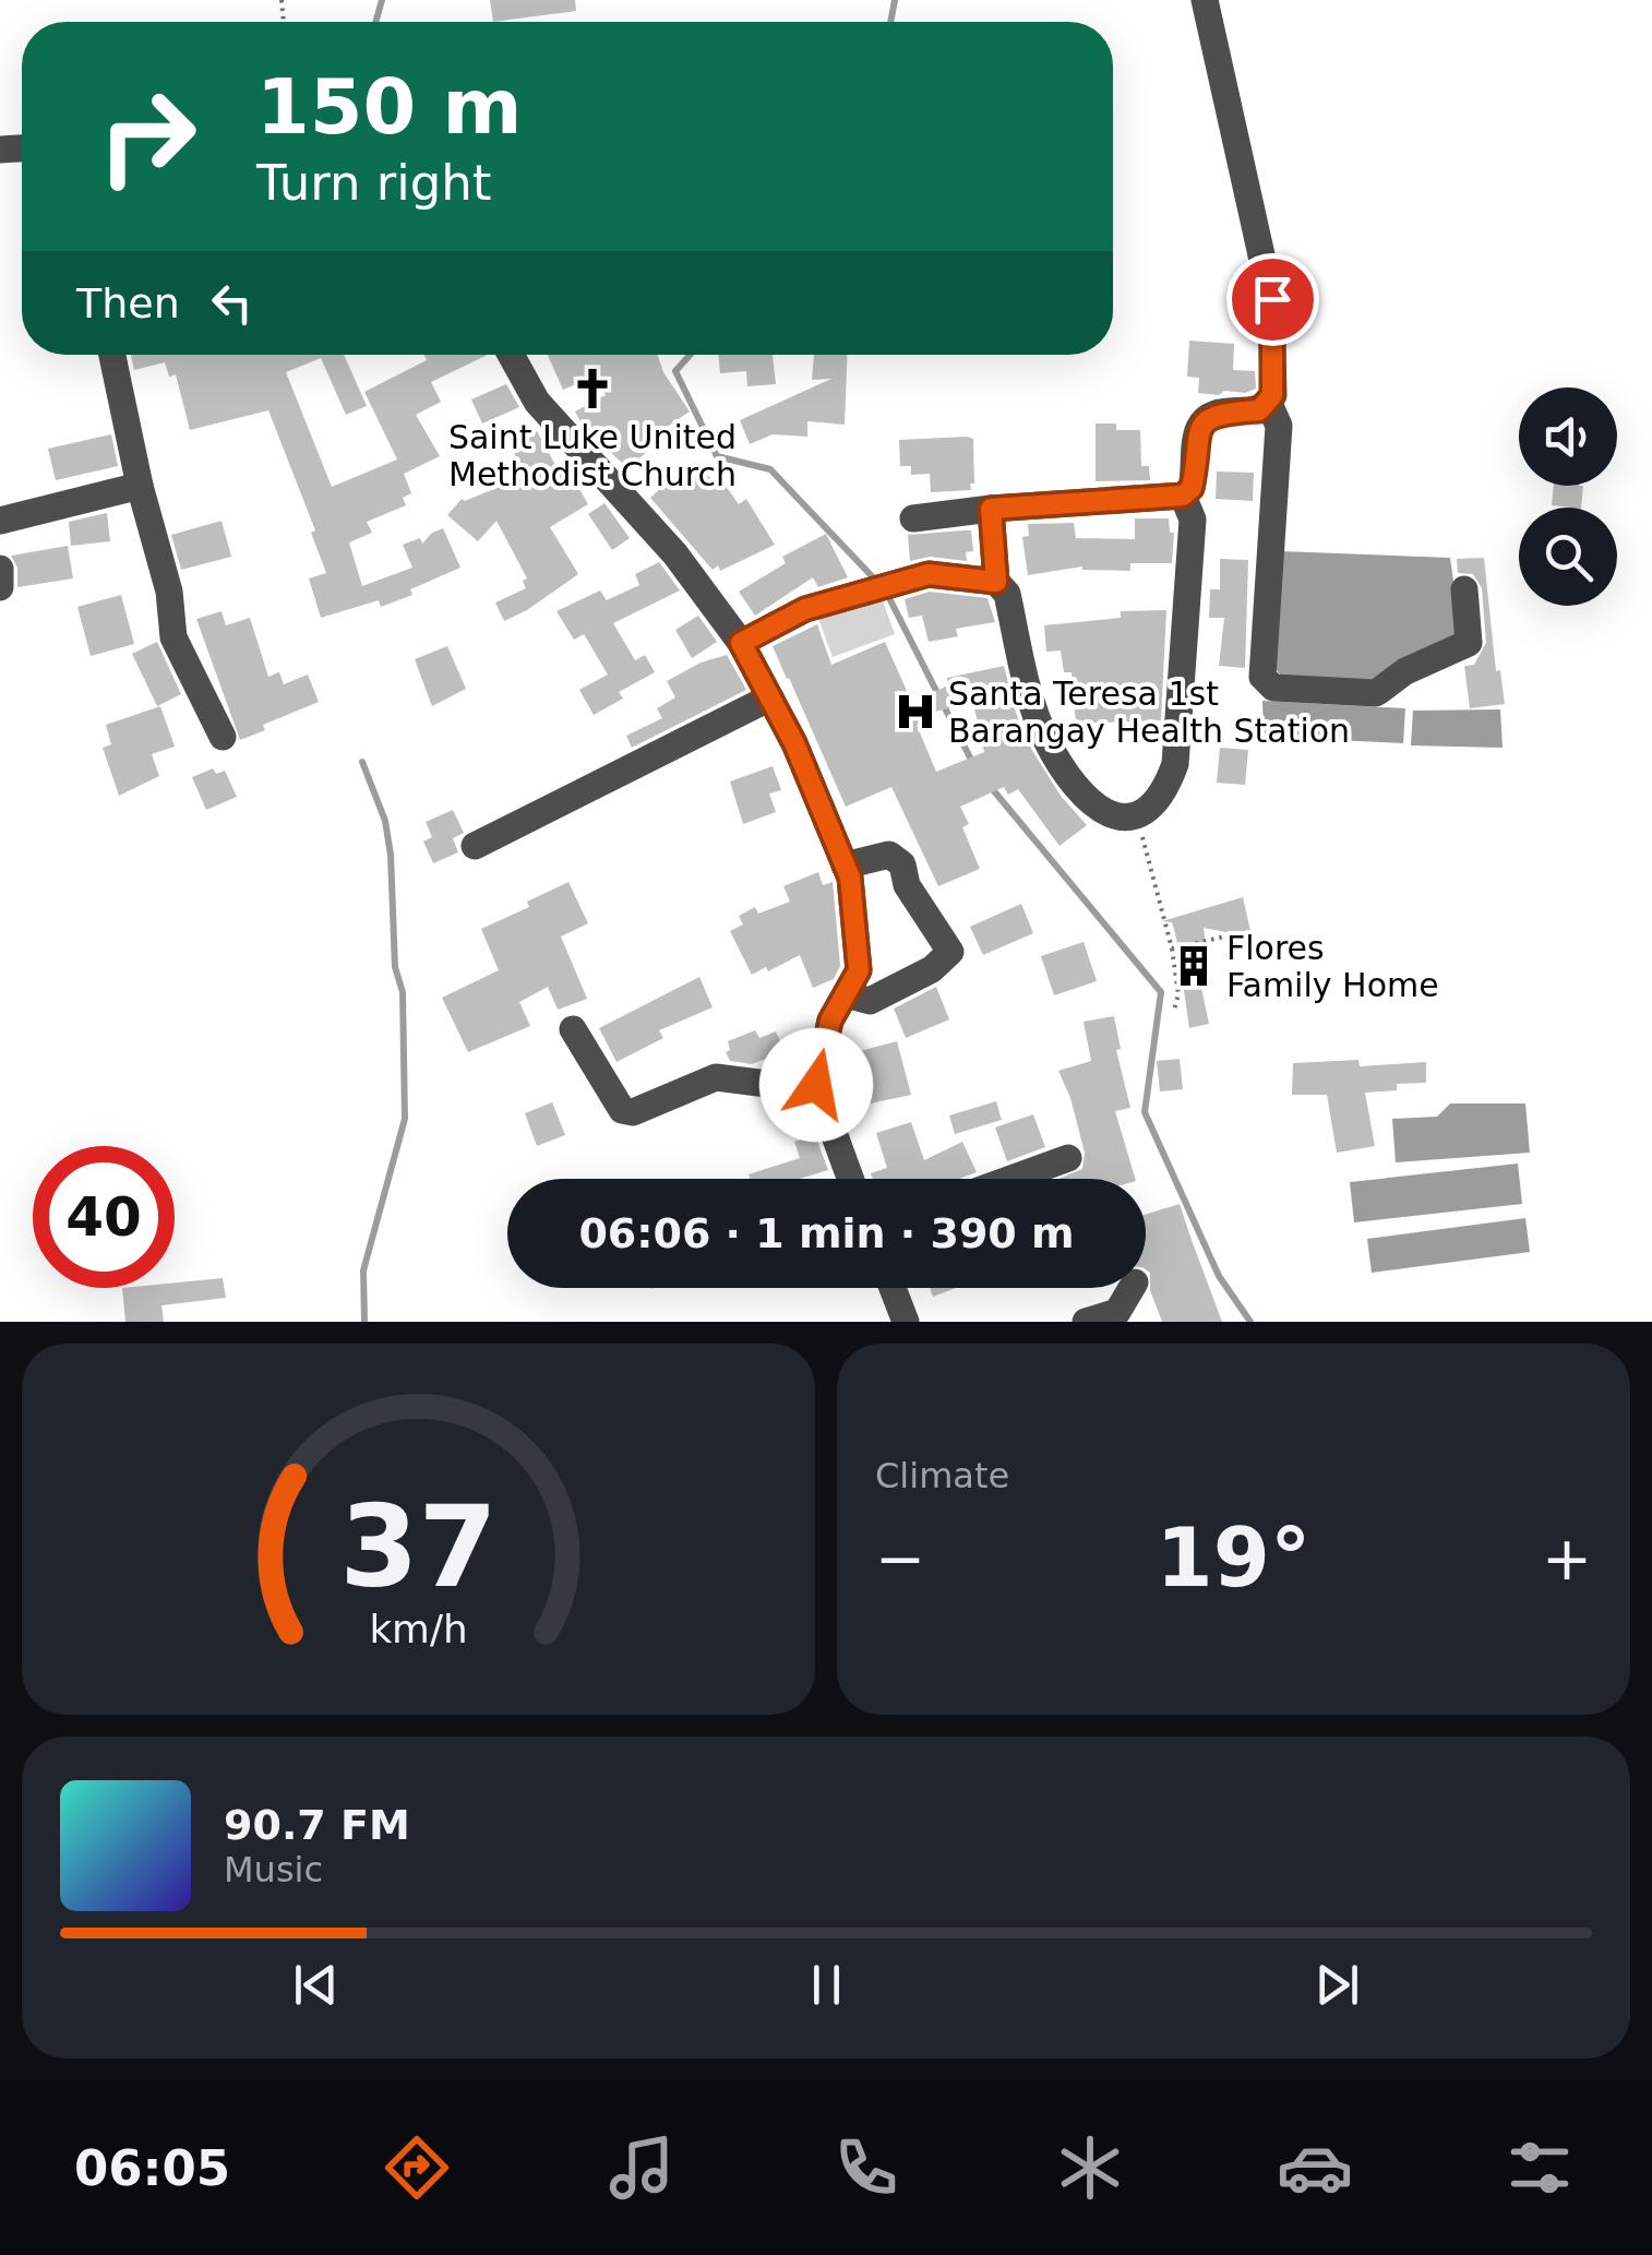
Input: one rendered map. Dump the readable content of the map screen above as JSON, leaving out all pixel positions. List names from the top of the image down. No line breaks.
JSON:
{"places":{"church":["Saint Luke United Methodist Church"],"hospital":["Santa Teresa 1st Barangay Health Station"],"building":["Flores Family Home"]},"page":{"turn":["150 m","Turn right"],"then":"Then","limit":"40","trip":"06:06 · 1 min · 390 m","tile":"Climate","heat":["−","19°","+"],"song":["90.7 FM","Music"],"tabs":"06:05","gauge":["37","km/h"]}}
